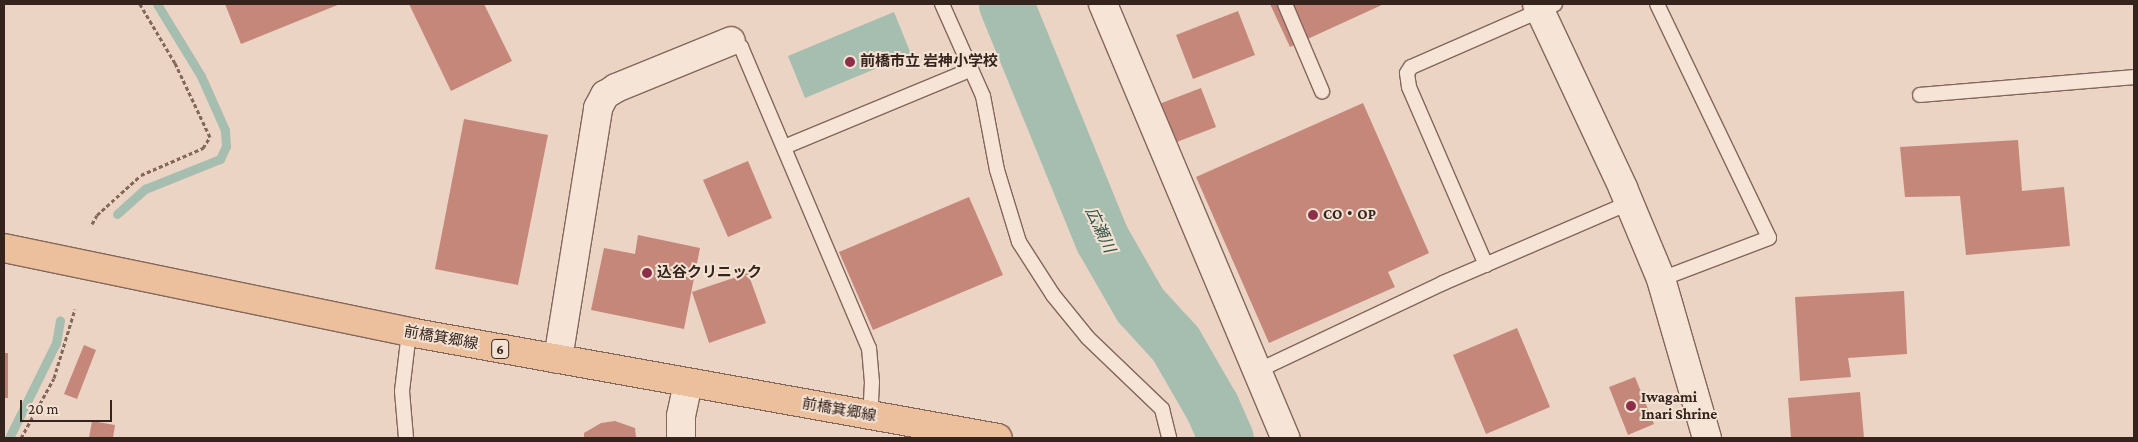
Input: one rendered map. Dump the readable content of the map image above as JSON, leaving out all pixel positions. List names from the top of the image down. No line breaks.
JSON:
{"streets":{"main road":["前橋箕郷線","6"]},"water":["広瀬川"],"places":["前橋市立 岩神小学校","CO・OP","込谷クリニック","Iwagami Inari Shrine"],"scale_bar":"20 m"}
